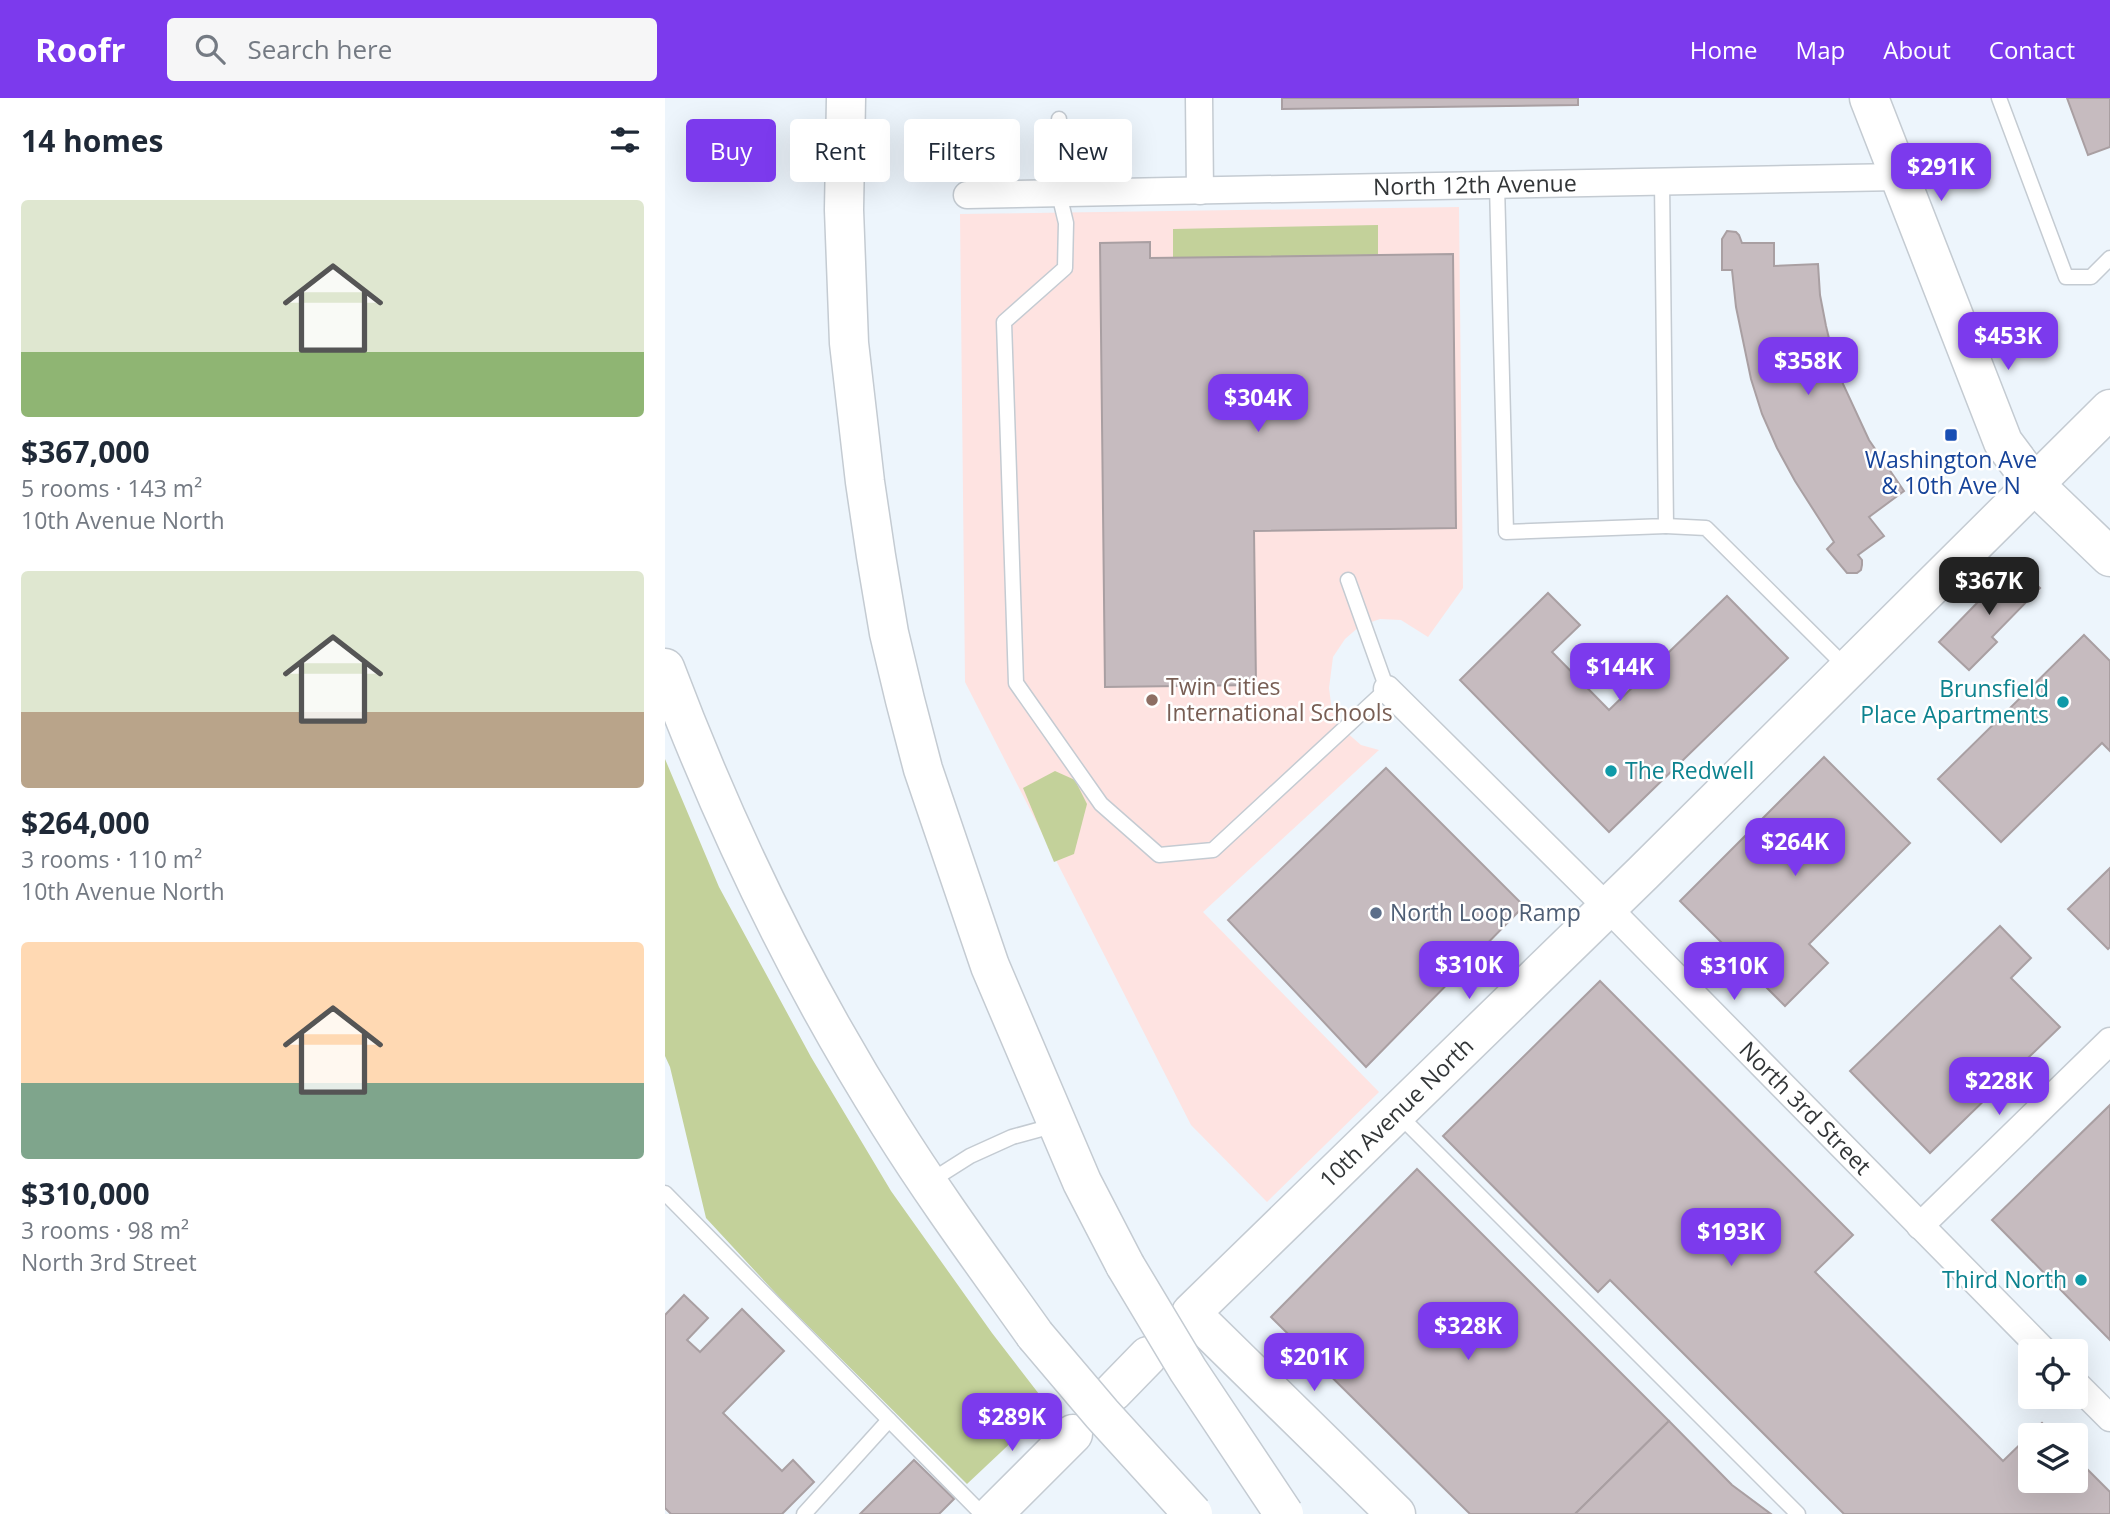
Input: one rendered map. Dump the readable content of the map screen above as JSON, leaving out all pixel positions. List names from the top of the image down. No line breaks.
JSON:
{"streets":{"main road":["10th Avenue North"],"street":["North 12th Avenue","North 3rd Street"]},"crossings":[["North 3rd Street","10th Avenue North"]],"places":{"transit":["Washington Ave & 10th Ave N"],"other":["Twin Cities International Schools","Brunsfield Place Apartments","The Redwell","North Loop Ramp","Third North"]},"page":{"header":"Roofr","search":"Search here","nav":["Home","Map","About","Contact"],"heading":"14 homes","chip":["Buy","Rent","Filters","New"],"price":["$291K","$453K","$358K","$304K","$367K","$144K","$264K","$310K","$310K","$228K","$193K","$328K","$201K","$289K"],"list":[{"name":"$367,000","note":"5 rooms · 143 m² · 10th Avenue North"},{"name":"$264,000","note":"3 rooms · 110 m² · 10th Avenue North"},{"name":"$310,000","note":"3 rooms · 98 m² · North 3rd Street"}]}}
